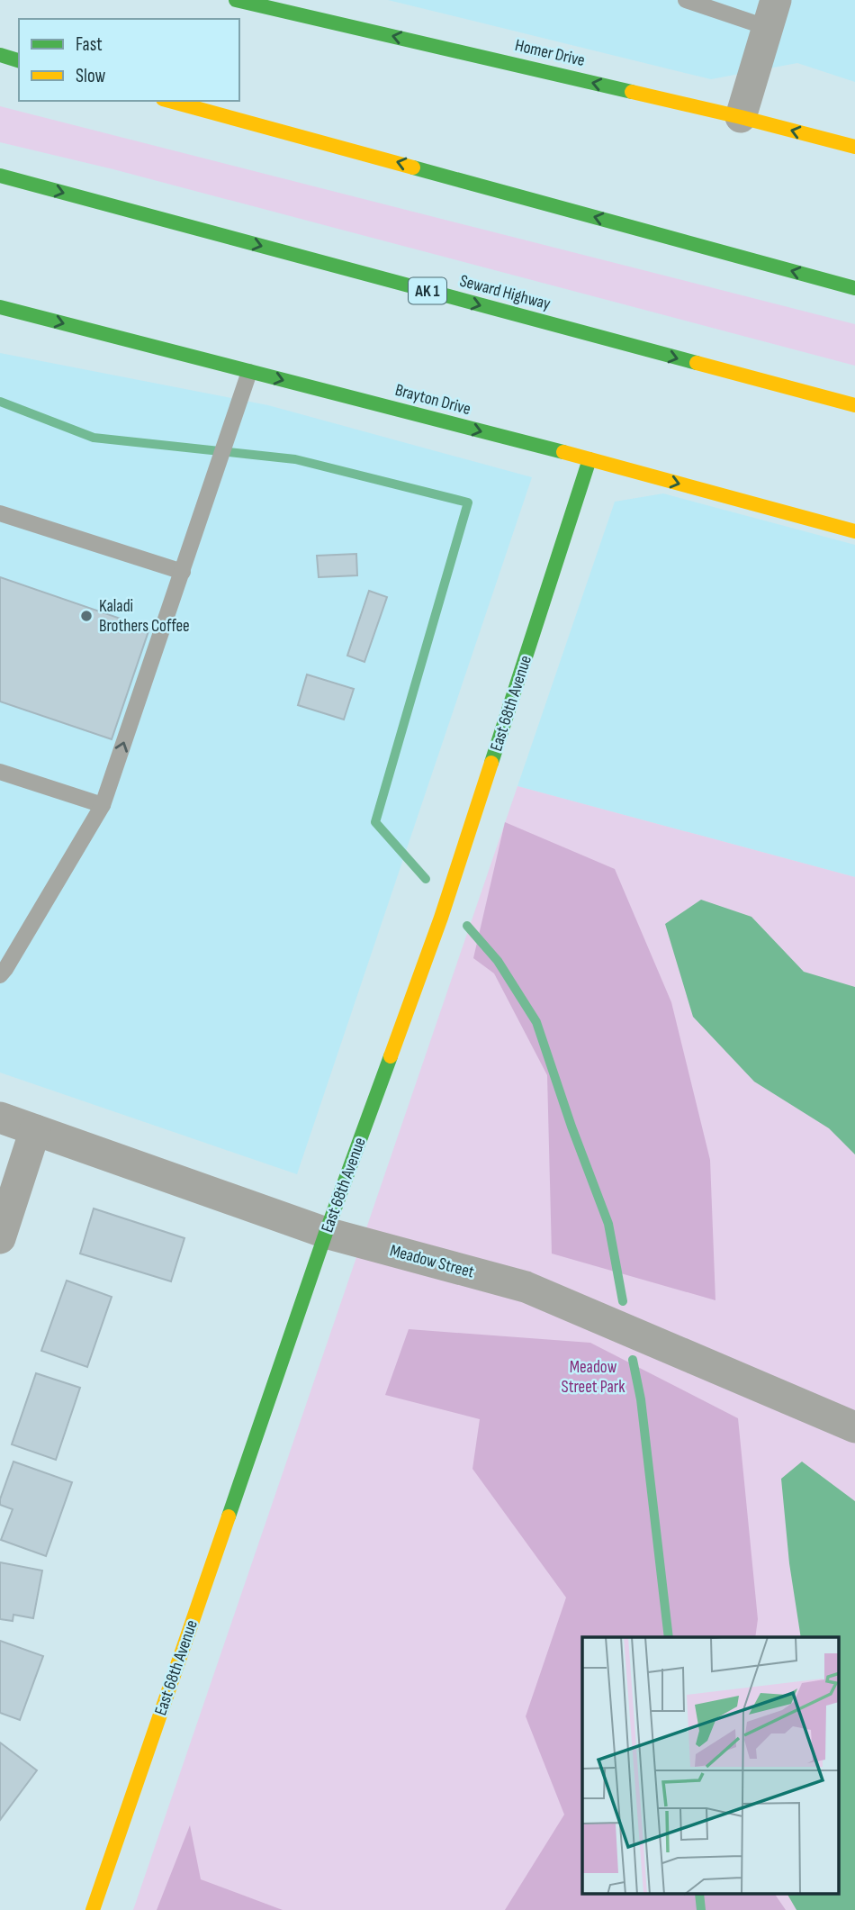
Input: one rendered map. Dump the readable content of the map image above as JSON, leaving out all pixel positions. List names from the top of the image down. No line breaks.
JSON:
{"streets":{"main road":["Homer Drive","AK 1","Seward Highway","Brayton Drive","East 68th Avenue"],"street":["Meadow Street"]},"crossings":[["Brayton Drive","East 68th Avenue"],["East 68th Avenue","Meadow Street"]],"one_way":["Brayton Drive"],"parks":["Meadow Street Park"],"places":["Kaladi Brothers Coffee"],"legend":["Fast","Slow"]}
